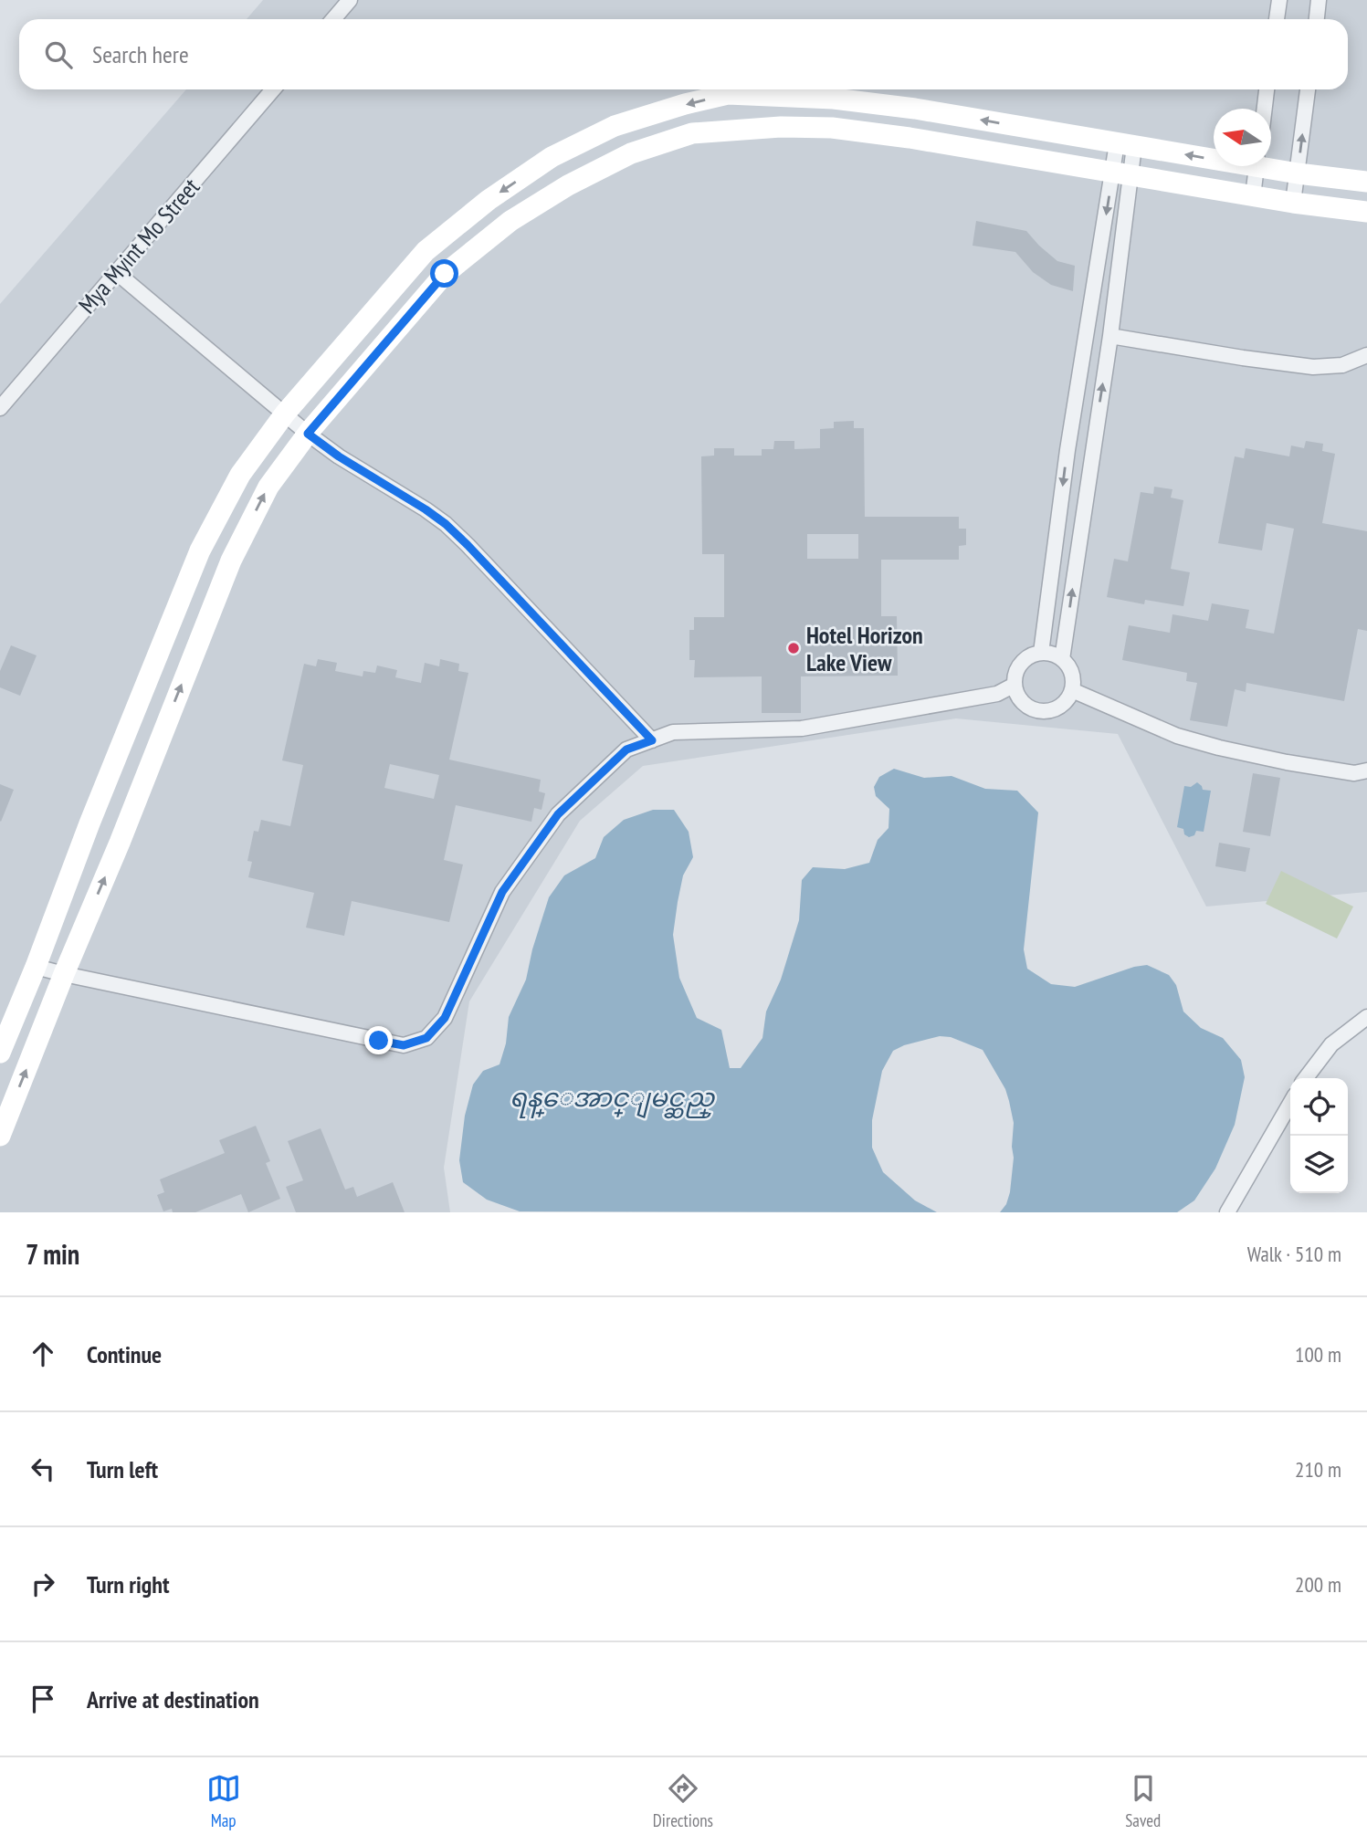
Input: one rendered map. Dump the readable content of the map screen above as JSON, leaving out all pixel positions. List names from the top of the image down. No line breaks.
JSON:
{"streets":{"street":["Mya Myint Mo Street"]},"water":["ရန္ေအာင္ျမင္ဆည္"],"places":["Hotel Horizon Lake View"],"north":"left","page":{"search":"Search here","heading":["7 min","Walk · 510 m"],"list":[["Continue","100 m"],["Turn left","210 m"],["Turn right","200 m"],"Arrive at destination"],"nav":["Map","Directions","Saved"]}}
